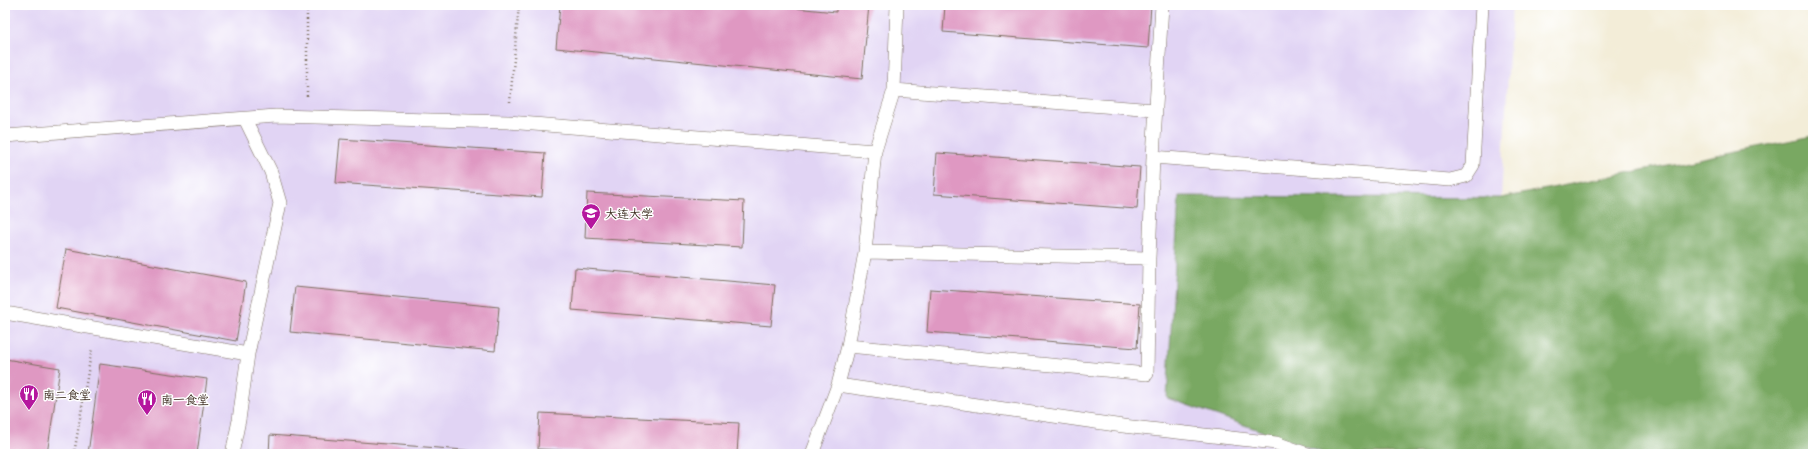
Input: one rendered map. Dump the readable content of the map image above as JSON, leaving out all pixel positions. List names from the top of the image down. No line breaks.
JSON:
{"places":{"school or university":["大连大学"],"restaurant":["南二食堂","南一食堂"]}}
